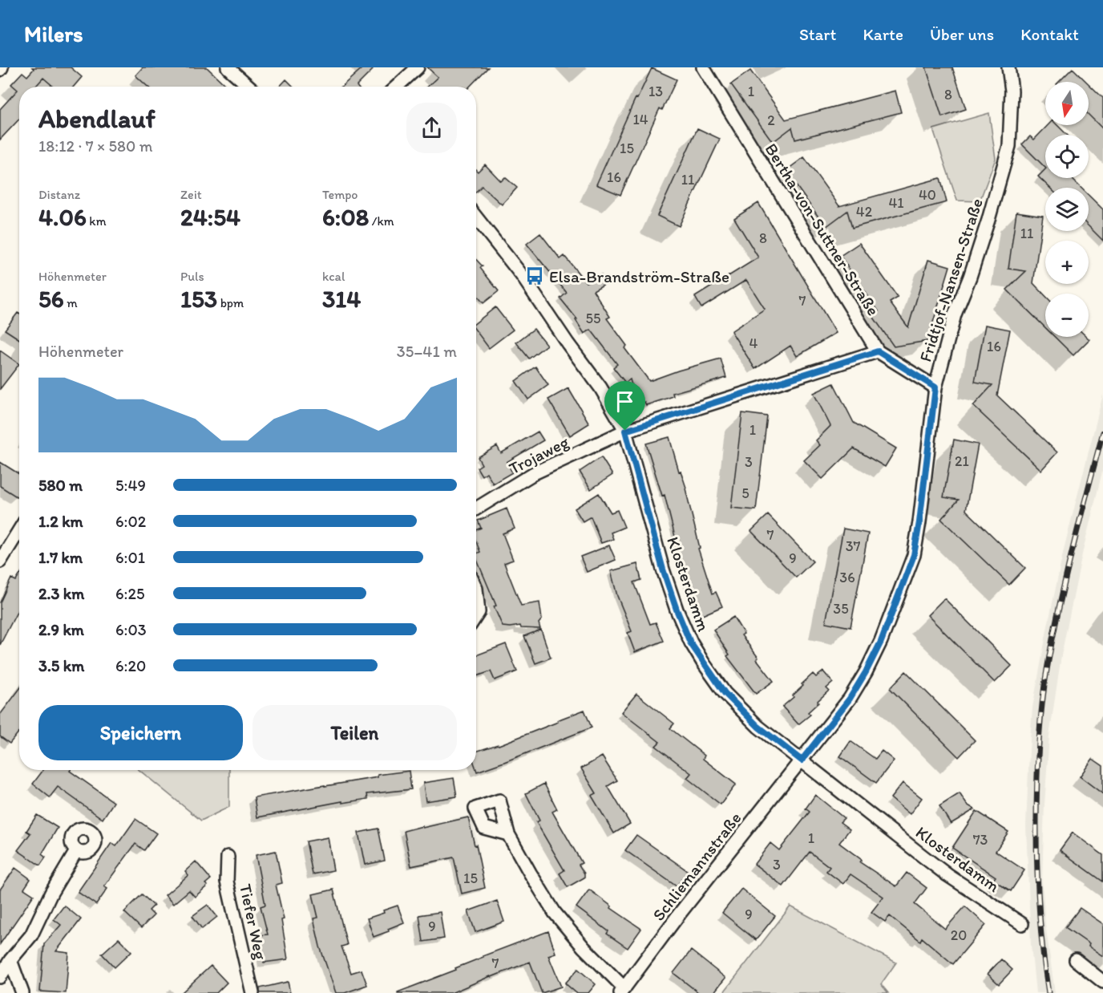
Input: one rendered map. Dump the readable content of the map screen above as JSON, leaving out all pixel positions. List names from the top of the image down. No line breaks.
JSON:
{"streets":{"street":["Bertha-von-Suttner-Straße","Fridtjof-Nansen-Straße","Trojaweg","Klosterdamm","Schliemannstraße","Tiefer Weg"]},"crossings":[["Bertha-von-Suttner-Straße","Fridtjof-Nansen-Straße"],["Fridtjof-Nansen-Straße","Klosterdamm"],["Fridtjof-Nansen-Straße","Schliemannstraße"],["Trojaweg","Klosterdamm"],["Klosterdamm","Schliemannstraße"]],"places":{"bus stop":["Elsa-Brandström-Straße"]},"house_numbers":["13","1","8","14","2","15","16","11","40","41","42","11","8","7","55","4","16","1","21","3","5","7","37","9","36","35","1","73","3","15","9","9","20","7"],"north":"bottom","page":{"header":"Milers","nav":["Start","Karte","Über uns","Kontakt"],"map_buttons":["+","−"],"heading":["Abendlauf","18:12 · 7 × 580 m"],"stats":[["Distanz","4.06 km"],["Zeit","24:54"],["Tempo","6:08 /km"],["Höhenmeter","56 m"],["Puls","153 bpm"],["kcal","314"]],"chart":["Höhenmeter","35–41 m"],"list":[{"name":"580 m","note":"5:49"},{"name":"1.2 km","note":"6:02"},{"name":"1.7 km","note":"6:01"},{"name":"2.3 km","note":"6:25"},{"name":"2.9 km","note":"6:03"},{"name":"3.5 km","note":"6:20"}],"buttons":["Speichern","Teilen"]}}
